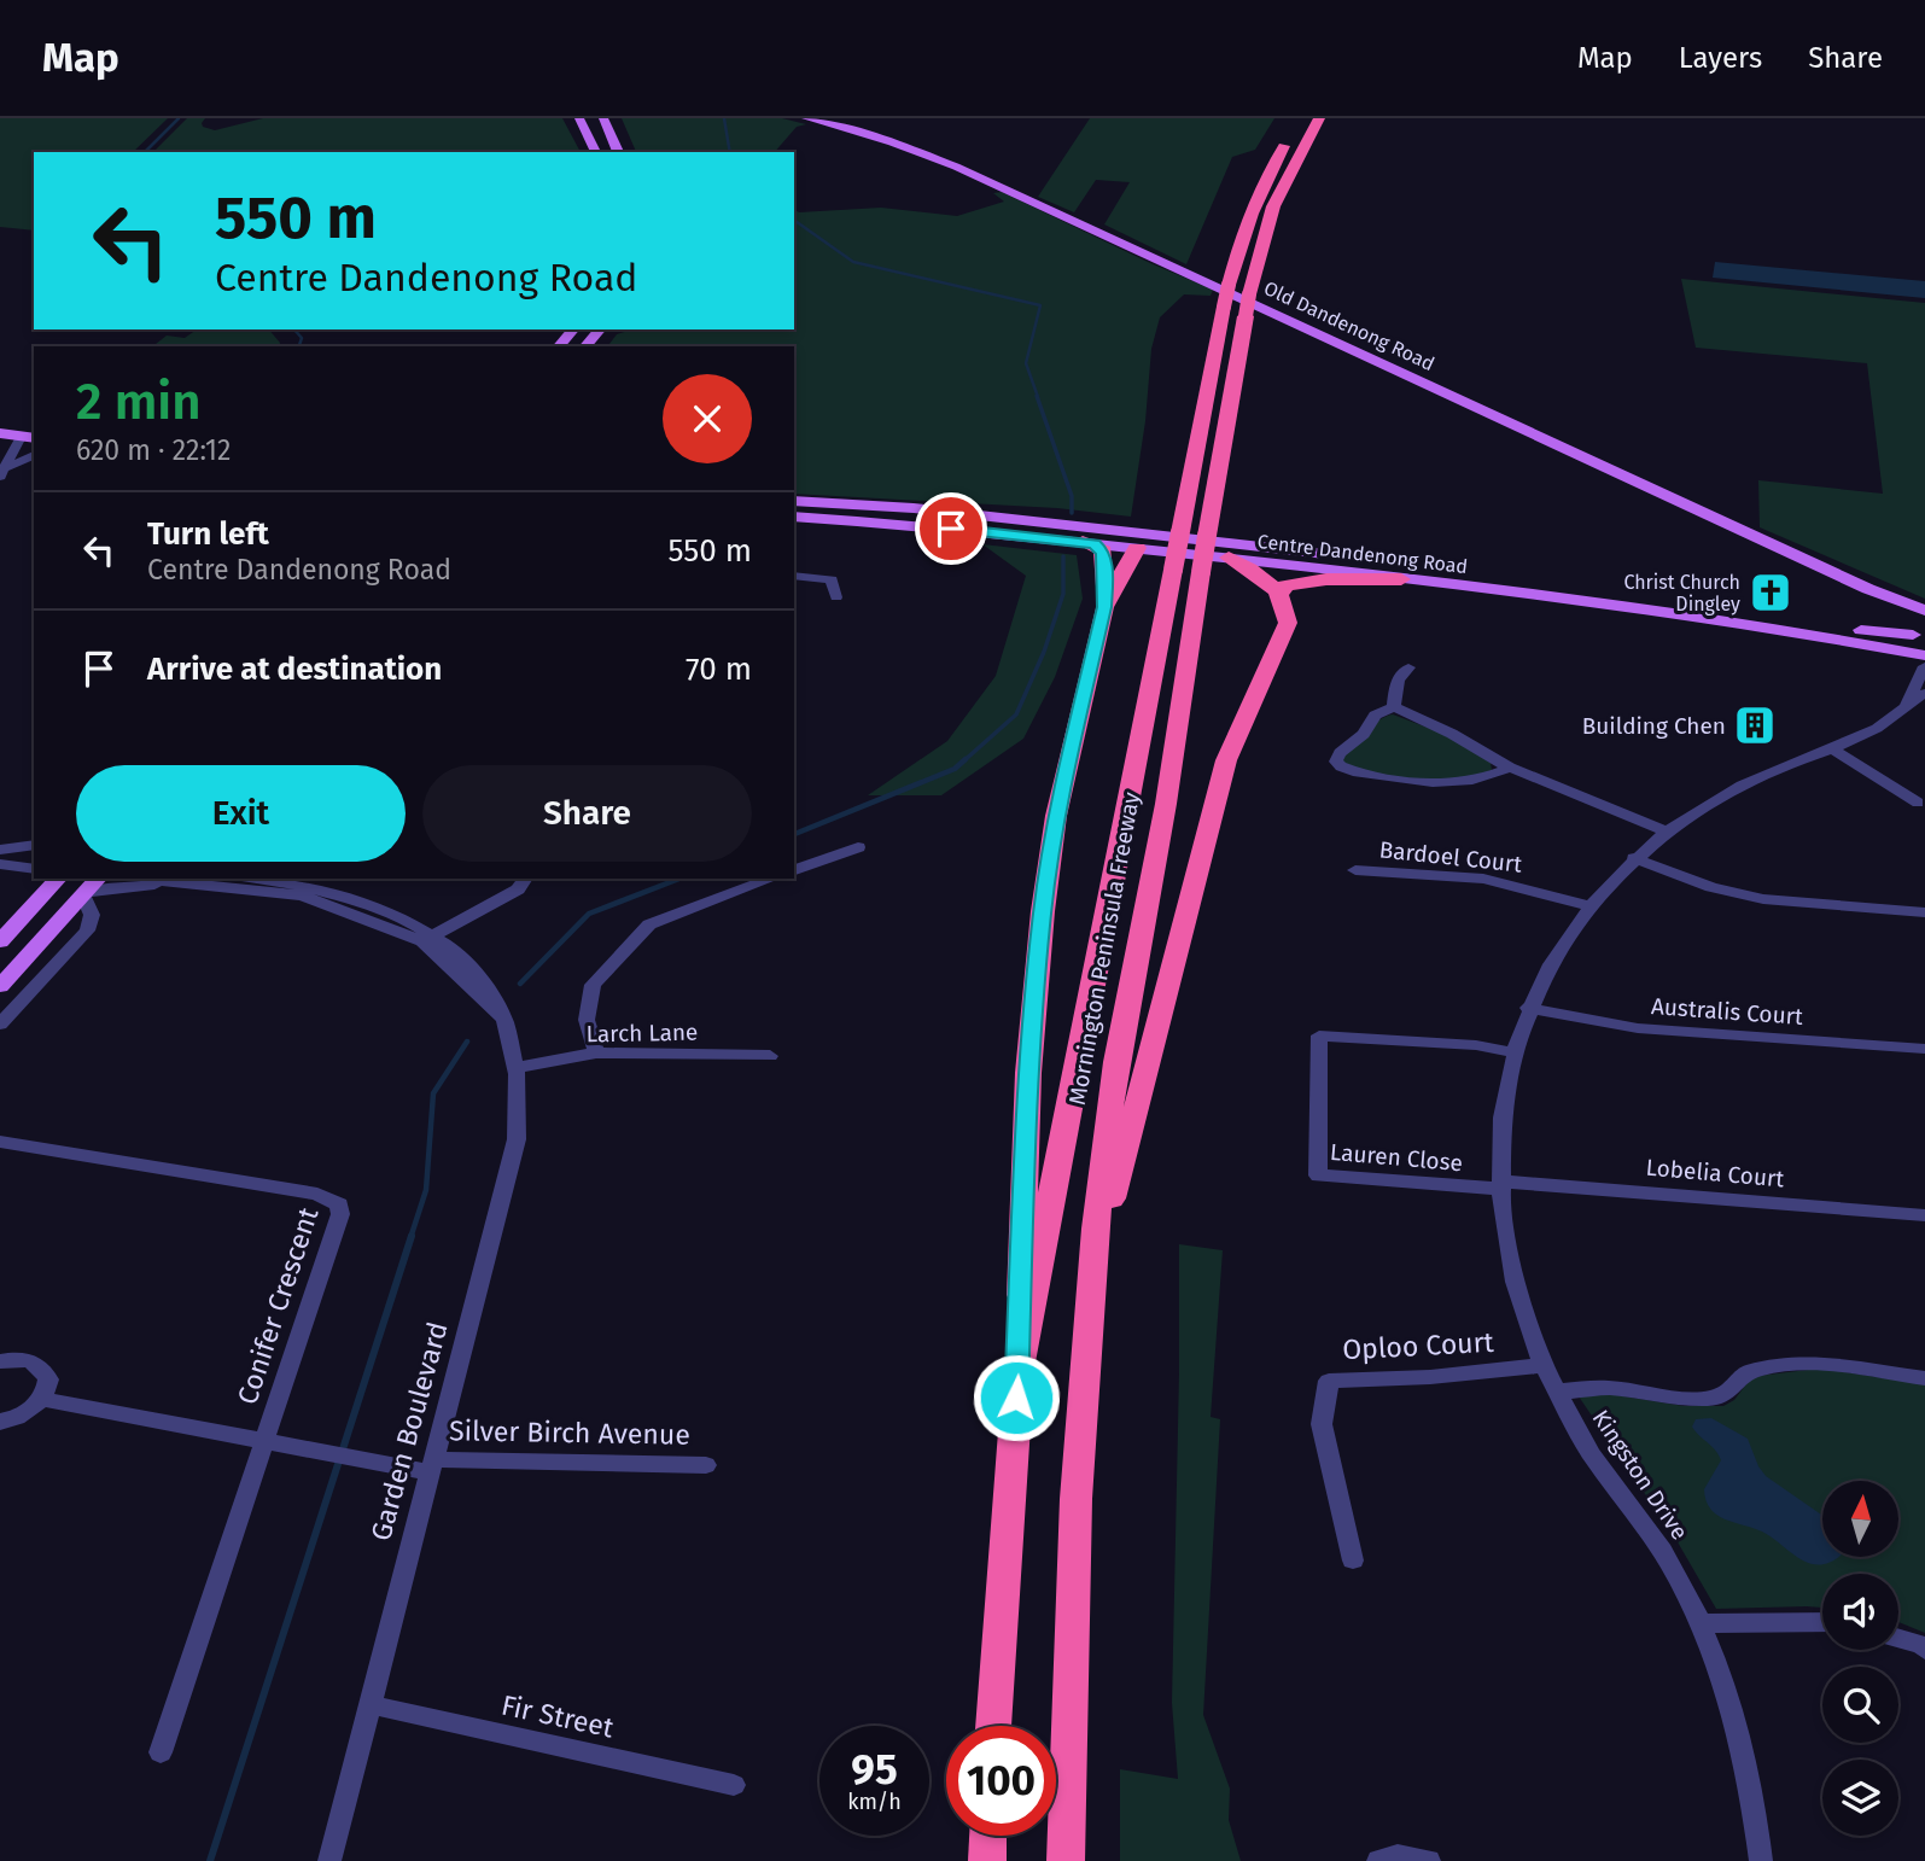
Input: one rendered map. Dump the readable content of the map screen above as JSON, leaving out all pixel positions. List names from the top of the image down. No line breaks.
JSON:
{"streets":{"highway":["Mornington Peninsula Freeway"],"main road":["Old Dandenong Road","Centre Dandenong Road"],"street":["Bardoel Court","Australis Court","Larch Lane","Lauren Close","Lobelia Court","Conifer Crescent","Oploo Court","Garden Boulevard","Silver Birch Avenue","Kingston Drive","Fir Street"]},"crossings":[["Old Dandenong Road","Centre Dandenong Road"],["Centre Dandenong Road","Mornington Peninsula Freeway"],["Bardoel Court","Kingston Drive"],["Australis Court","Kingston Drive"],["Larch Lane","Garden Boulevard"],["Lauren Close","Lobelia Court"],["Lauren Close","Kingston Drive"],["Lobelia Court","Kingston Drive"],["Conifer Crescent","Silver Birch Avenue"],["Oploo Court","Kingston Drive"],["Garden Boulevard","Silver Birch Avenue"],["Garden Boulevard","Fir Street"]],"places":{"church":["Christ Church Dingley"],"building":["Building Chen"]},"north":"top","page":{"header":"Map","nav":["Map","Layers","Share"],"turn":["550 m","Centre Dandenong Road"],"heading":["2 min","620 m · 22:12"],"list":[{"name":"Turn left","note":"Centre Dandenong Road","value":"550 m"},{"name":"Arrive at destination","value":"70 m"}],"buttons":["Exit","Share"],"speed":"95 km/h","limit":"100"}}
